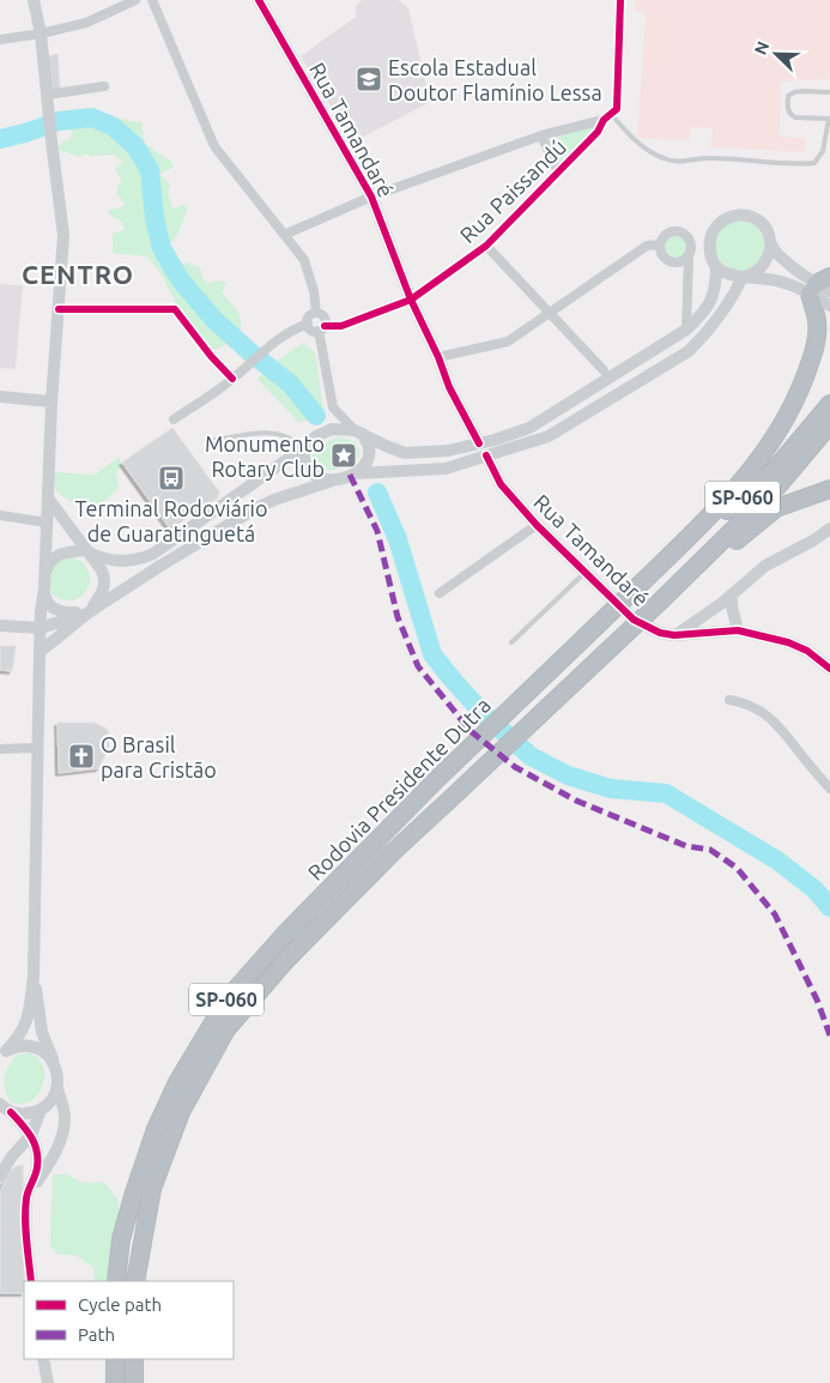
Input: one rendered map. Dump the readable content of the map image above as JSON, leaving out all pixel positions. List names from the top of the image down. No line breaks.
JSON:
{"streets":{"highway":["SP-060","Rodovia Presidente Dutra"],"main road":["Rua Tamandaré"],"street":["Rua Paissandú"]},"crossings":[["Rua Tamandaré","Rua Paissandú"]],"districts":["CENTRO"],"places":{"school or university":["Escola Estadual Doutor Flamínio Lessa"],"place":["Monumento Rotary Club"],"bus stop":["Terminal Rodoviário de Guaratinguetá"],"church":["O Brasil para Cristão"]},"legend":["Cycle path","Path"],"north":"top left"}
